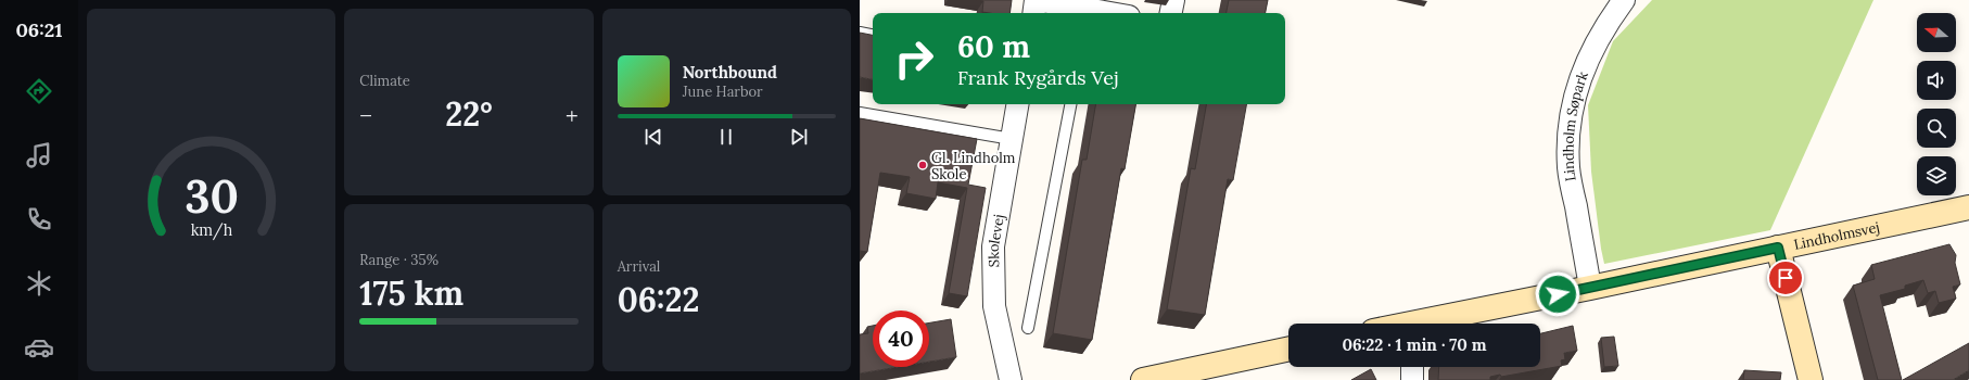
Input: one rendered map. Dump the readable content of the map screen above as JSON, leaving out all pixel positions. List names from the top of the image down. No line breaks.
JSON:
{"streets":{"street":["Lindholm Søpark","Lindholmsvej","Skolevej"]},"crossings":[["Lindholm Søpark","Lindholmsvej"]],"places":["Gl. Lindholm Skole"],"north":"left","page":{"tabs":"06:21","tile":["Climate",["Range · 35%","175 km"],["Arrival","06:22"]],"turn":["60 m","Frank Rygårds Vej"],"song":["Northbound","June Harbor"],"heat":["−","22°","+"],"limit":"40","trip":"06:22 · 1 min · 70 m","gauge":["30","km/h"]}}
